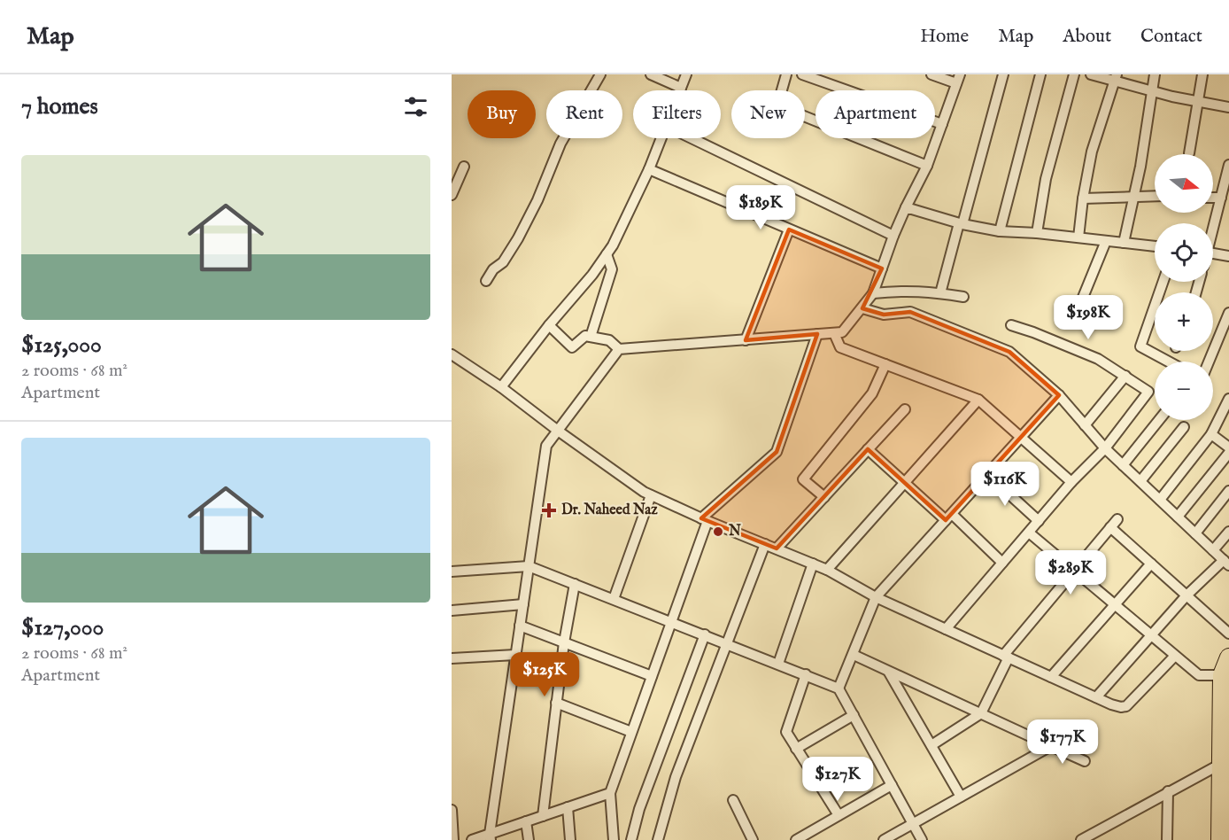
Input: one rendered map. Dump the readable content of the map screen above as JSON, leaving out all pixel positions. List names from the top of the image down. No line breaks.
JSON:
{"places":{"health":["Dr. Naheed Naz"],"other":["N"]},"north":"right","page":{"header":"Map","nav":["Home","Map","About","Contact"],"heading":"7 homes","chip":["Buy","Rent","Filters","New","Apartment"],"list":[{"name":"$125,000","note":"2 rooms · 68 m² · Apartment"},{"name":"$127,000","note":"2 rooms · 68 m² · Apartment"}],"map_buttons":["+","−"],"price":["$189K","$198K","$116K","$289K","$125K","$177K","$127K"]}}
